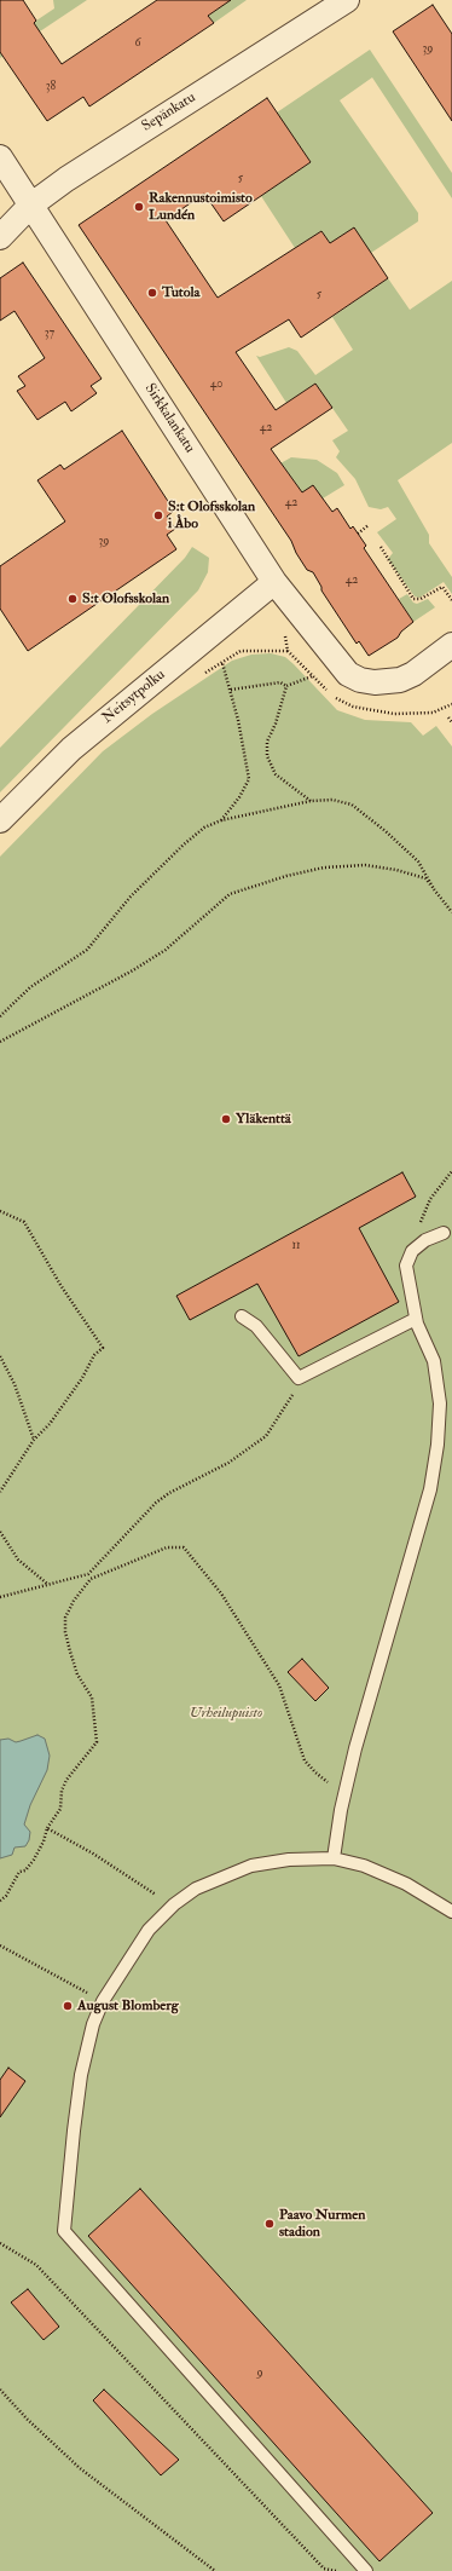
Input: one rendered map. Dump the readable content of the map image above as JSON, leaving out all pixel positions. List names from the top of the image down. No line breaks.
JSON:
{"streets":{"street":["Sepänkatu","Sirkkalankatu","Neitsytpolku"]},"crossings":[["Sepänkatu","Sirkkalankatu"],["Sirkkalankatu","Neitsytpolku"]],"parks":["Urheilupuisto"],"places":["Rakennustoimisto Lundén","Tutola","S:t Olofsskolan i Åbo","S:t Olofsskolan","Yläkenttä","August Blomberg","Paavo Nurmen stadion"],"house_numbers":["6","39","38","5","5","37","40","42","42","39","42","11","9"]}
